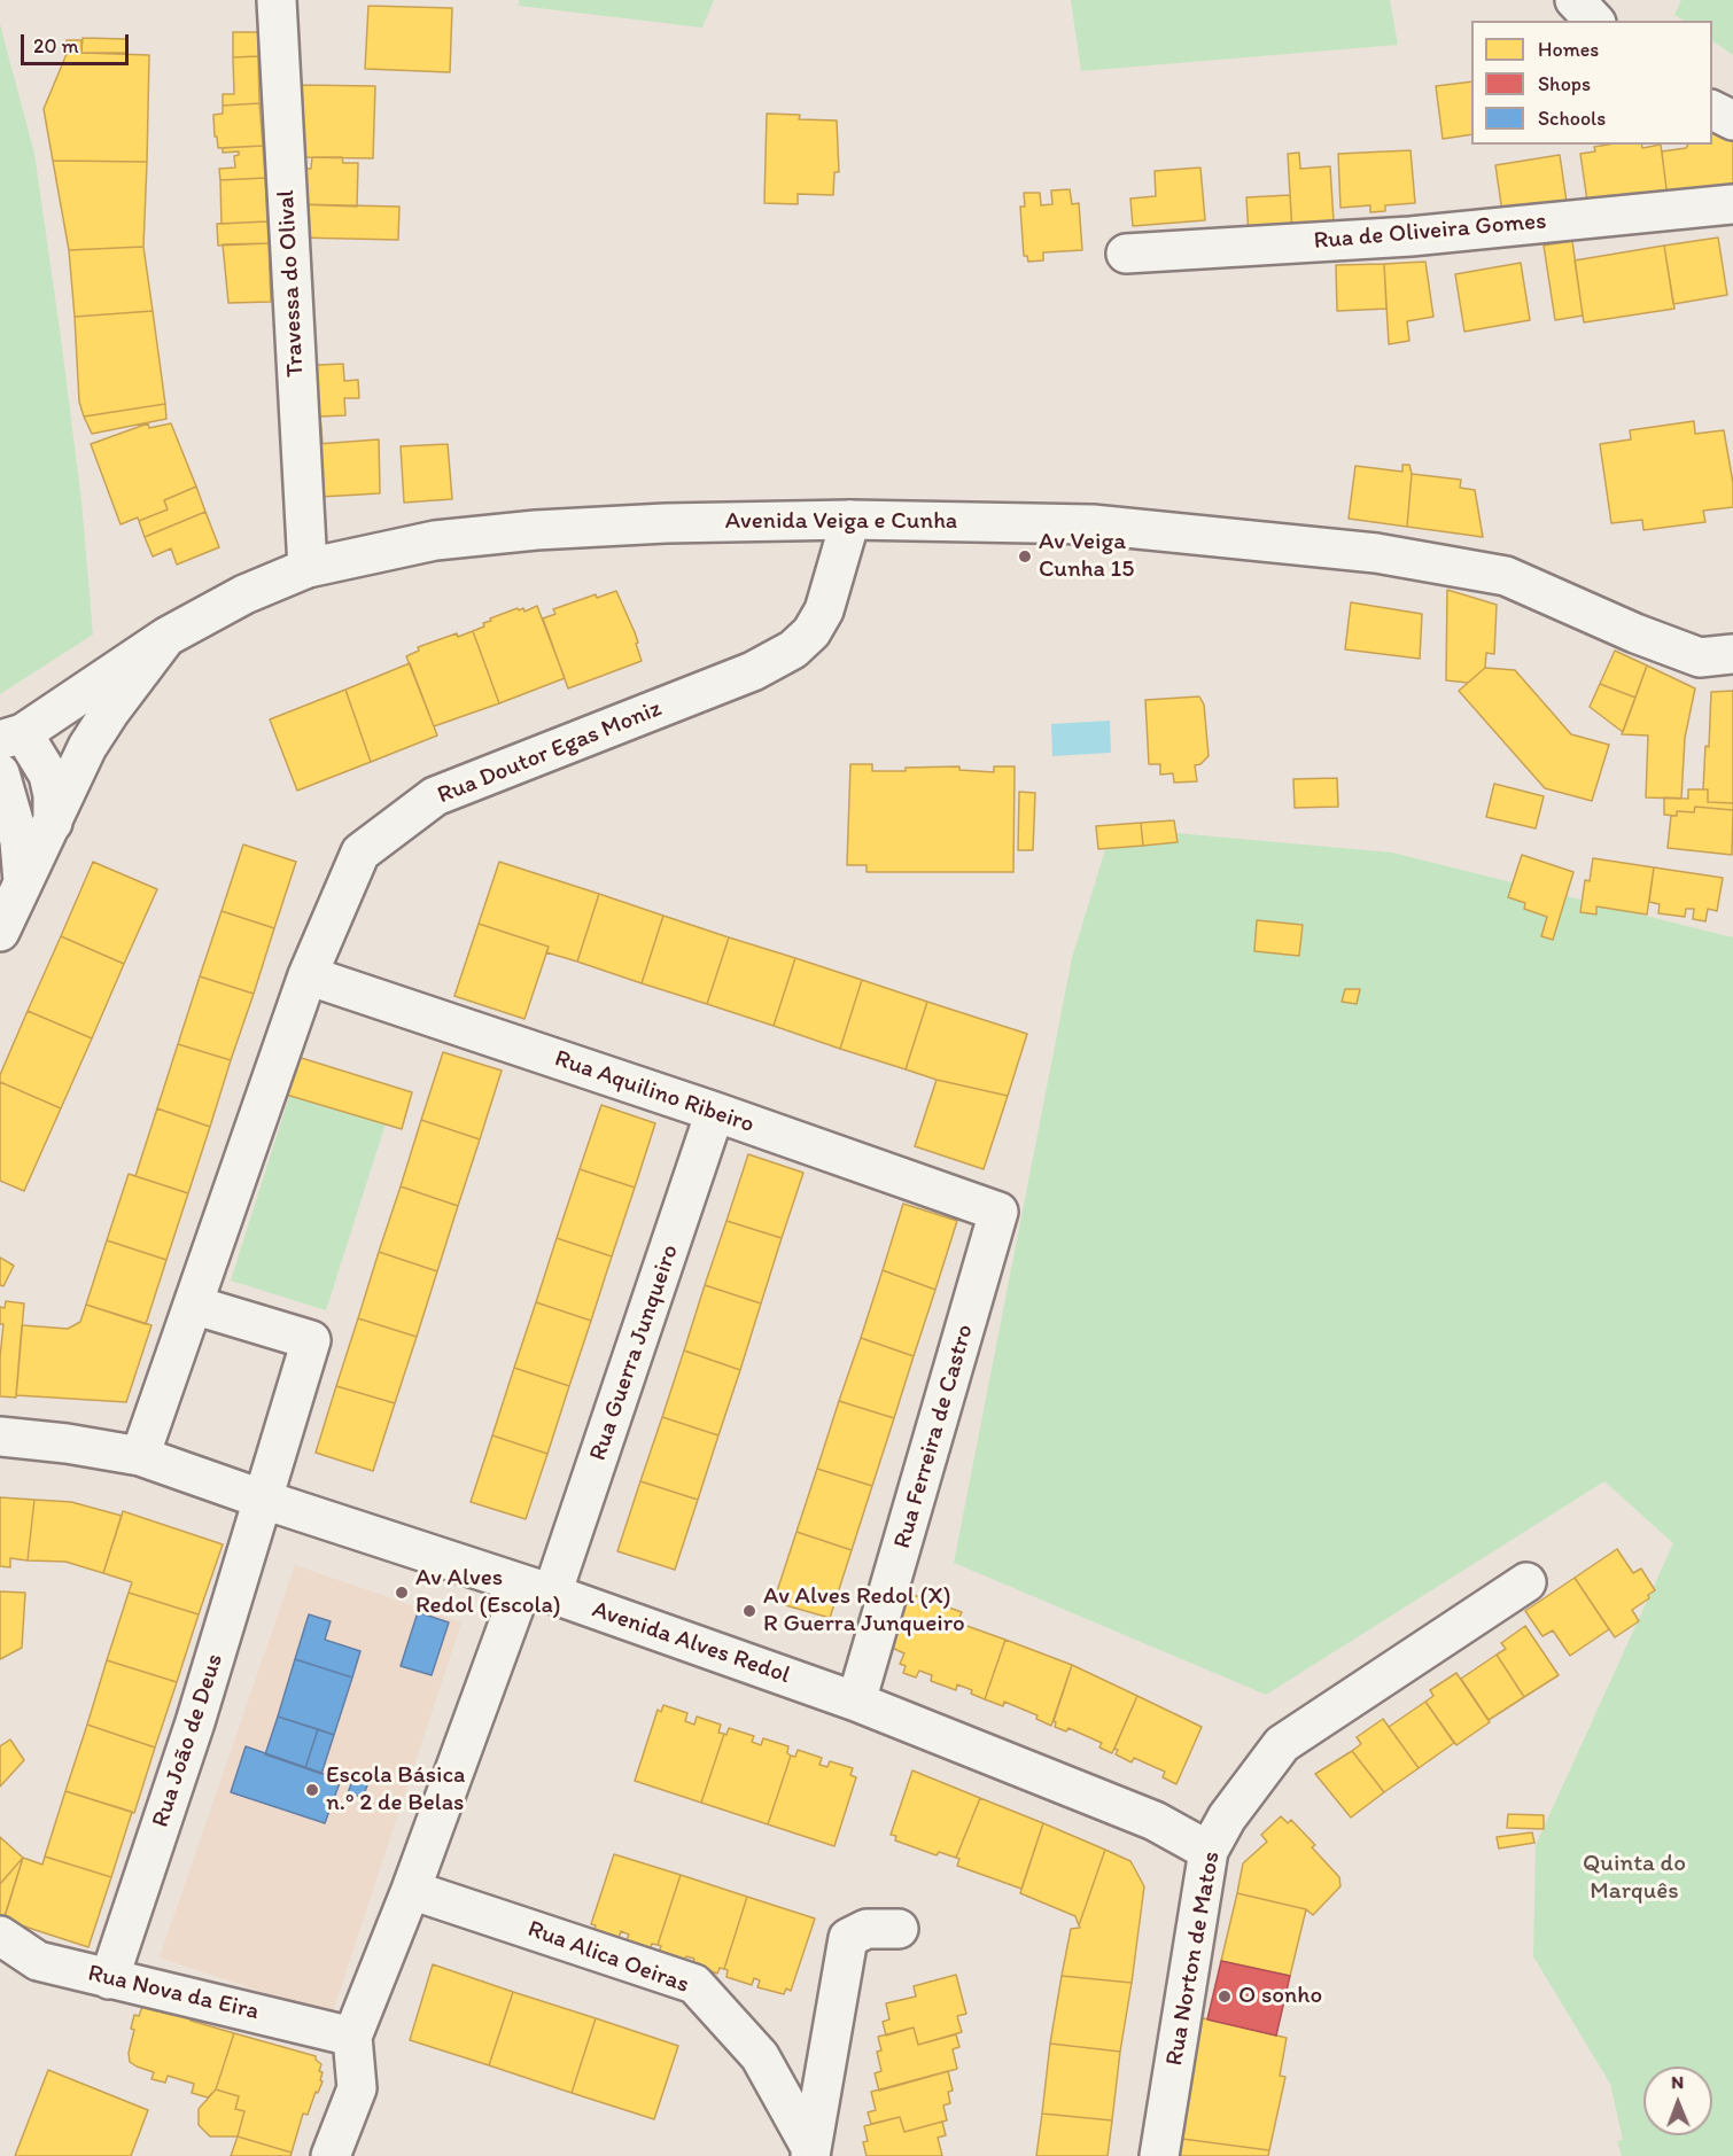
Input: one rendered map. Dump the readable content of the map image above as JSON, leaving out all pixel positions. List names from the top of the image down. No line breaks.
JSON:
{"streets":{"street":["Rua de Oliveira Gomes","Travessa do Olival","Avenida Veiga e Cunha","Rua Doutor Egas Moniz","Rua Aquilino Ribeiro","Rua Guerra Junqueiro","Rua Ferreira de Castro","Avenida Alves Redol","Rua João de Deus","Rua Alica Oeiras","Rua Norton de Matos","Rua Nova da Eira"]},"crossings":[["Travessa do Olival","Avenida Veiga e Cunha"],["Avenida Veiga e Cunha","Rua Doutor Egas Moniz"],["Rua Doutor Egas Moniz","Rua Aquilino Ribeiro"],["Rua Doutor Egas Moniz","Avenida Alves Redol"],["Rua Aquilino Ribeiro","Rua Guerra Junqueiro"],["Rua Aquilino Ribeiro","Rua Ferreira de Castro"],["Rua Guerra Junqueiro","Avenida Alves Redol"],["Rua Guerra Junqueiro","Rua Alica Oeiras"],["Rua Guerra Junqueiro","Rua Nova da Eira"],["Rua Ferreira de Castro","Avenida Alves Redol"],["Avenida Alves Redol","Rua João de Deus"],["Avenida Alves Redol","Rua Norton de Matos"],["Rua João de Deus","Rua Nova da Eira"]],"parks":["Quinta do Marquês"],"places":["Av Veiga Cunha 15","Av Alves Redol (Escola)","Av Alves Redol (X) R Guerra Junqueiro","Escola Básica n.º 2 de Belas","O sonho"],"legend":["Homes","Shops","Schools"],"scale_bar":"20 m","north":"top"}
